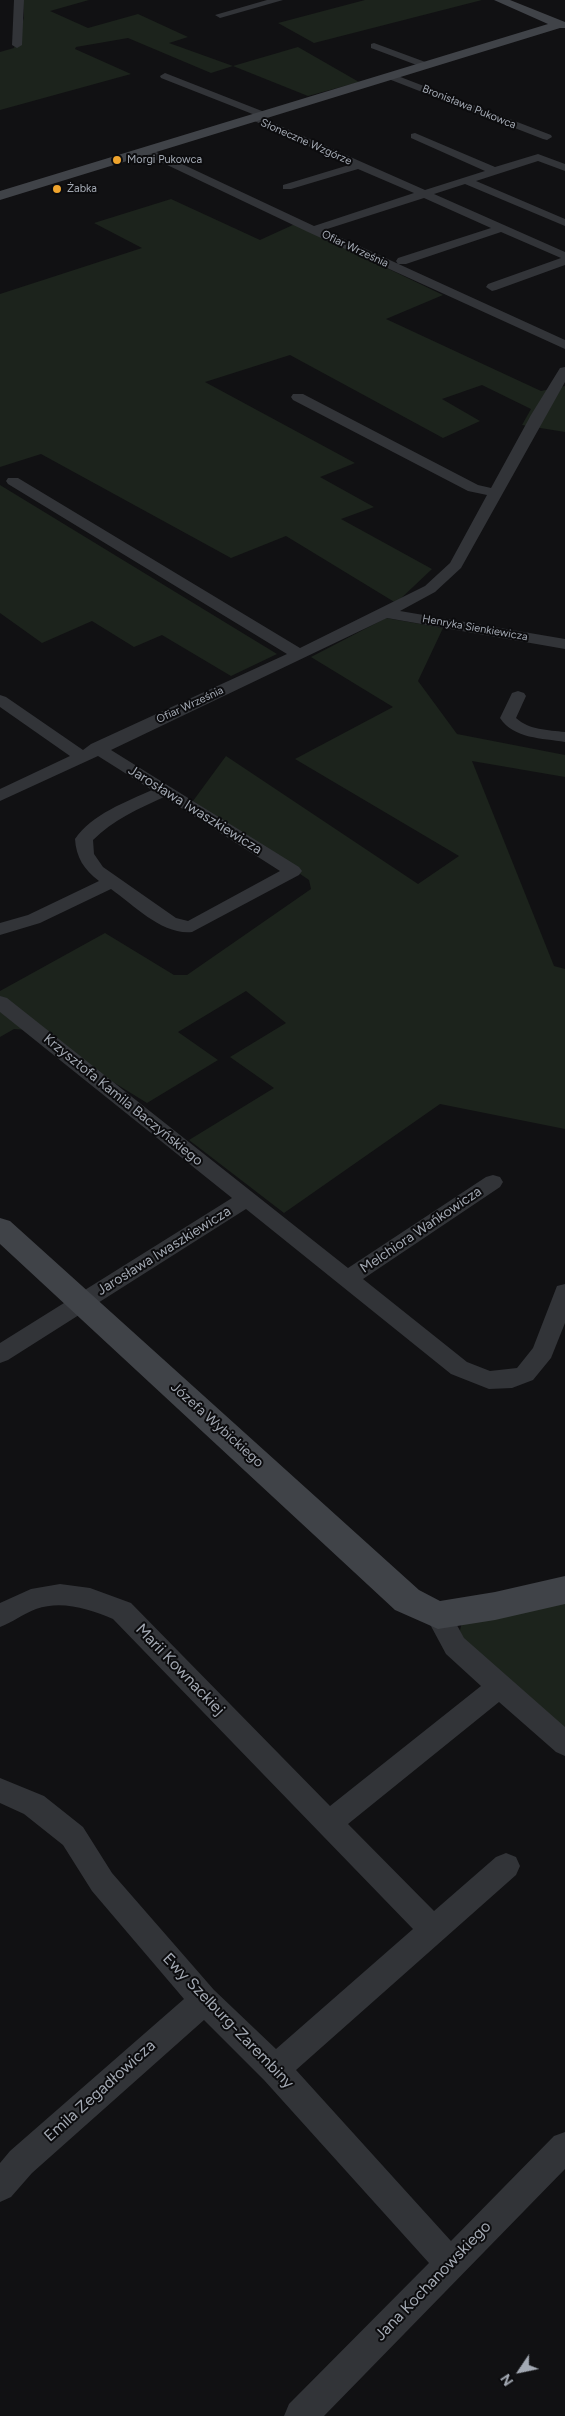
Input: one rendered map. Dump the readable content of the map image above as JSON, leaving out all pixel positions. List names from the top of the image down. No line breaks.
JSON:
{"streets":{"street":["Bronisława Pukowca","Słoneczne Wzgórze","Ofiar Września","Henryka Sienkiewicza","Jarosława Iwaszkiewicza","Krzysztofa Kamila Baczyńskiego","Melchiora Wańkowicza","Józefa Wybickiego","Marii Kownackiej","Ewy Szelburg-Zarembiny","Emila Zegadłowicza","Jana Kochanowskiego"]},"crossings":[["Bronisława Pukowca","Słoneczne Wzgórze"],["Bronisława Pukowca","Ofiar Września"],["Ofiar Września","Henryka Sienkiewicza"],["Ofiar Września","Jarosława Iwaszkiewicza"],["Jarosława Iwaszkiewicza","Krzysztofa Kamila Baczyńskiego"],["Jarosława Iwaszkiewicza","Melchiora Wańkowicza"],["Jarosława Iwaszkiewicza","Józefa Wybickiego"],["Krzysztofa Kamila Baczyńskiego","Melchiora Wańkowicza"],["Ewy Szelburg-Zarembiny","Emila Zegadłowicza"],["Ewy Szelburg-Zarembiny","Jana Kochanowskiego"]],"places":["Morgi Pukowca","Żabka"],"north":"bottom left"}
